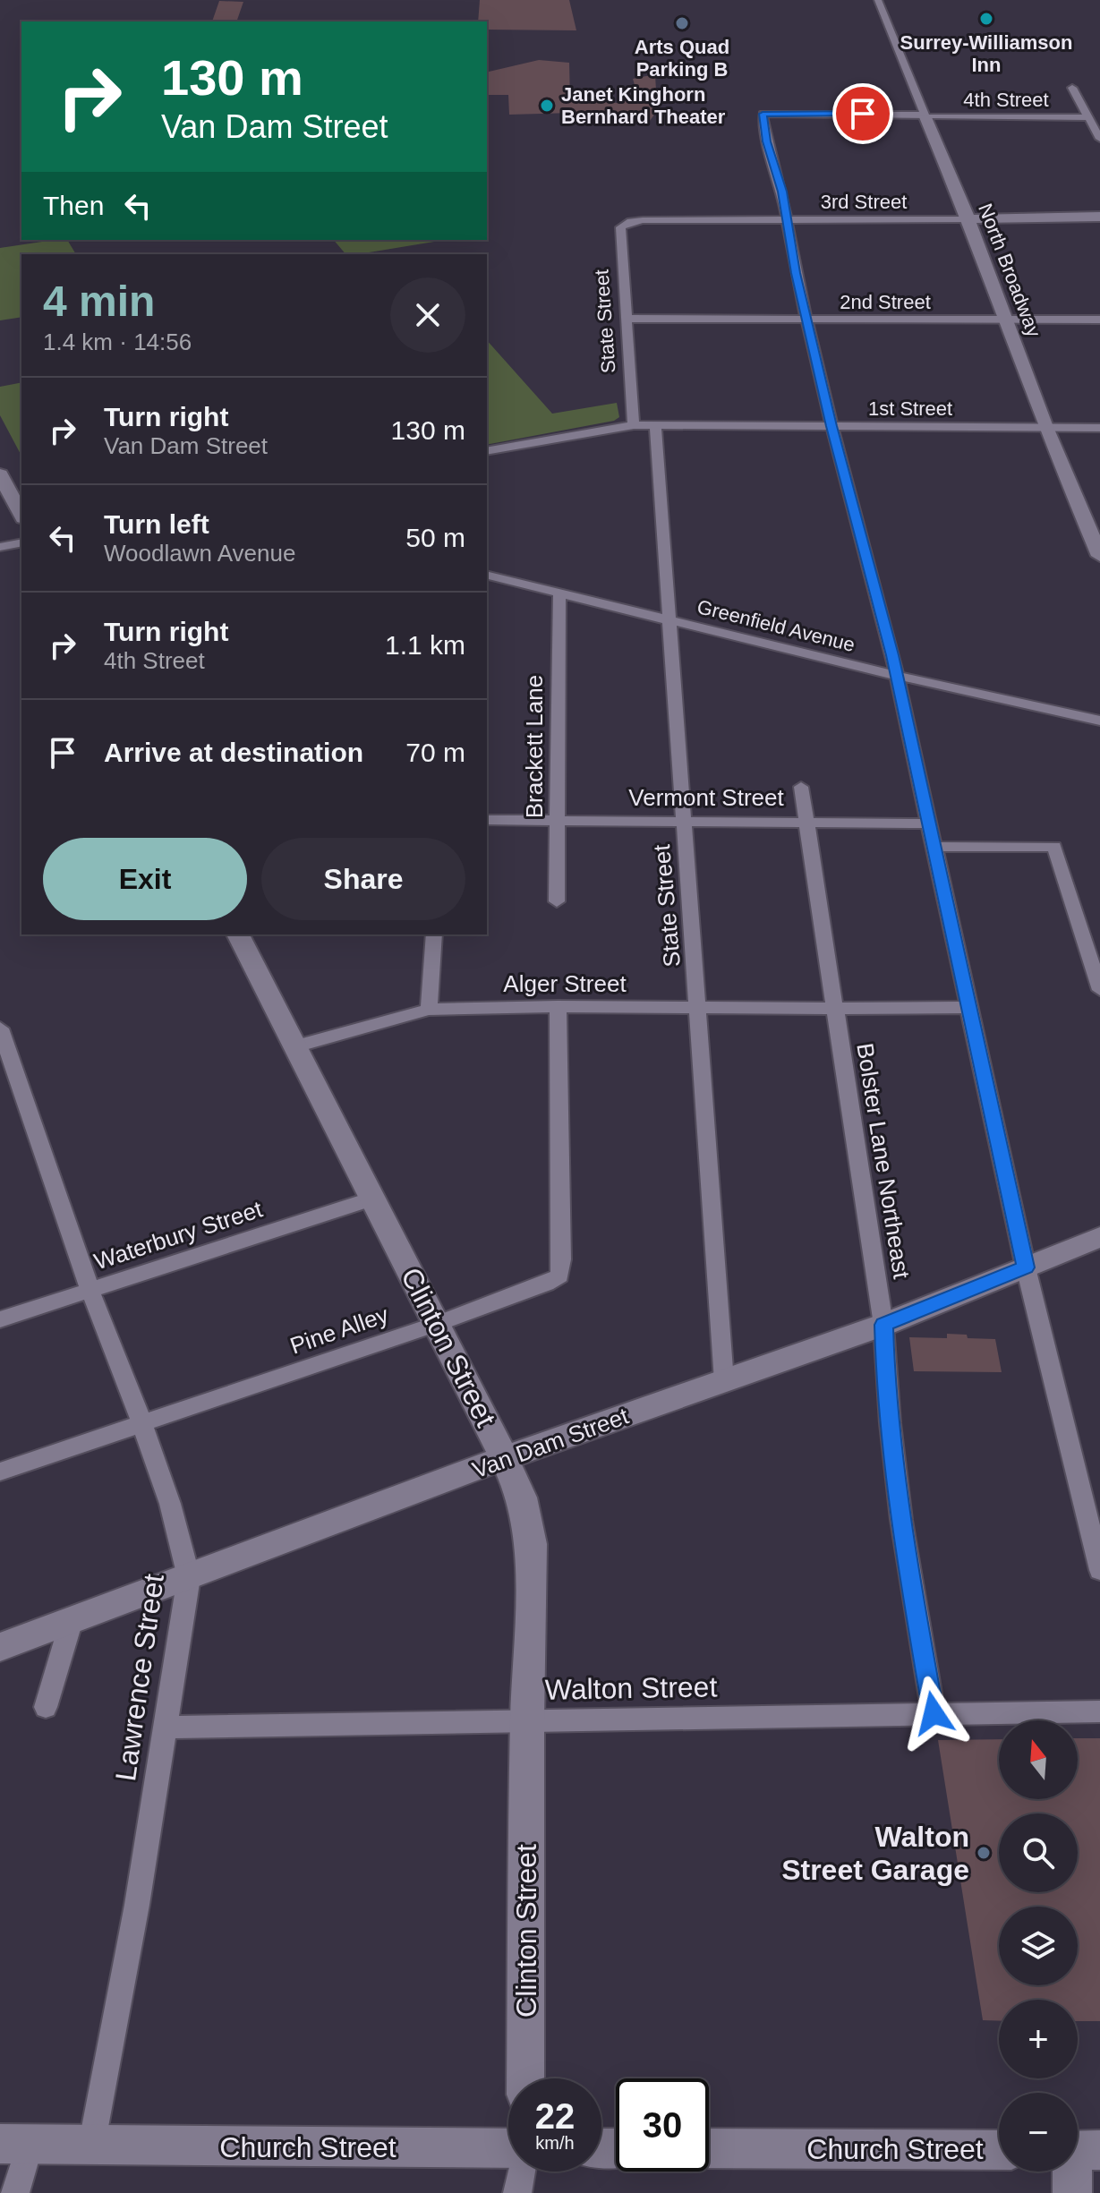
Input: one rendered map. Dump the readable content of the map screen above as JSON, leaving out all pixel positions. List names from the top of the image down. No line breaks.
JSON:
{"streets":{"street":["4th Street","3rd Street","North Broadway","2nd Street","State Street","1st Street","Greenfield Avenue","Brackett Lane","Vermont Street","Alger Street","Bolster Lane Northeast","Waterbury Street","Pine Alley","Clinton Street","Van Dam Street","Lawrence Street","Walton Street","Church Street"]},"crossings":[["4th Street","3rd Street"],["4th Street","North Broadway"],["3rd Street","North Broadway"],["3rd Street","State Street"],["North Broadway","2nd Street"],["North Broadway","1st Street"],["2nd Street","State Street"],["State Street","1st Street"],["State Street","Greenfield Avenue"],["State Street","Vermont Street"],["State Street","Alger Street"],["State Street","Van Dam Street"],["Greenfield Avenue","Brackett Lane"],["Brackett Lane","Vermont Street"],["Vermont Street","Bolster Lane Northeast"],["Alger Street","Bolster Lane Northeast"],["Alger Street","Pine Alley"],["Alger Street","Clinton Street"],["Bolster Lane Northeast","Van Dam Street"],["Bolster Lane Northeast","Walton Street"],["Waterbury Street","Clinton Street"],["Waterbury Street","Lawrence Street"],["Pine Alley","Clinton Street"],["Pine Alley","Lawrence Street"],["Clinton Street","Van Dam Street"],["Clinton Street","Walton Street"],["Van Dam Street","Lawrence Street"],["Lawrence Street","Walton Street"],["Lawrence Street","Church Street"]],"places":["Surrey-Williamson Inn","Arts Quad Parking B","Janet Kinghorn Bernhard Theater","Walton Street Garage"],"north":"top","page":{"turn":["130 m","Van Dam Street"],"then":"Then","heading":["4 min","1.4 km · 14:56"],"list":[{"name":"Turn right","note":"Van Dam Street","value":"130 m"},{"name":"Turn left","note":"Woodlawn Avenue","value":"50 m"},{"name":"Turn right","note":"4th Street","value":"1.1 km"},{"name":"Arrive at destination","value":"70 m"}],"buttons":["Exit","Share"],"map_buttons":["+","−"],"speed":"22 km/h","limit":"30"}}
